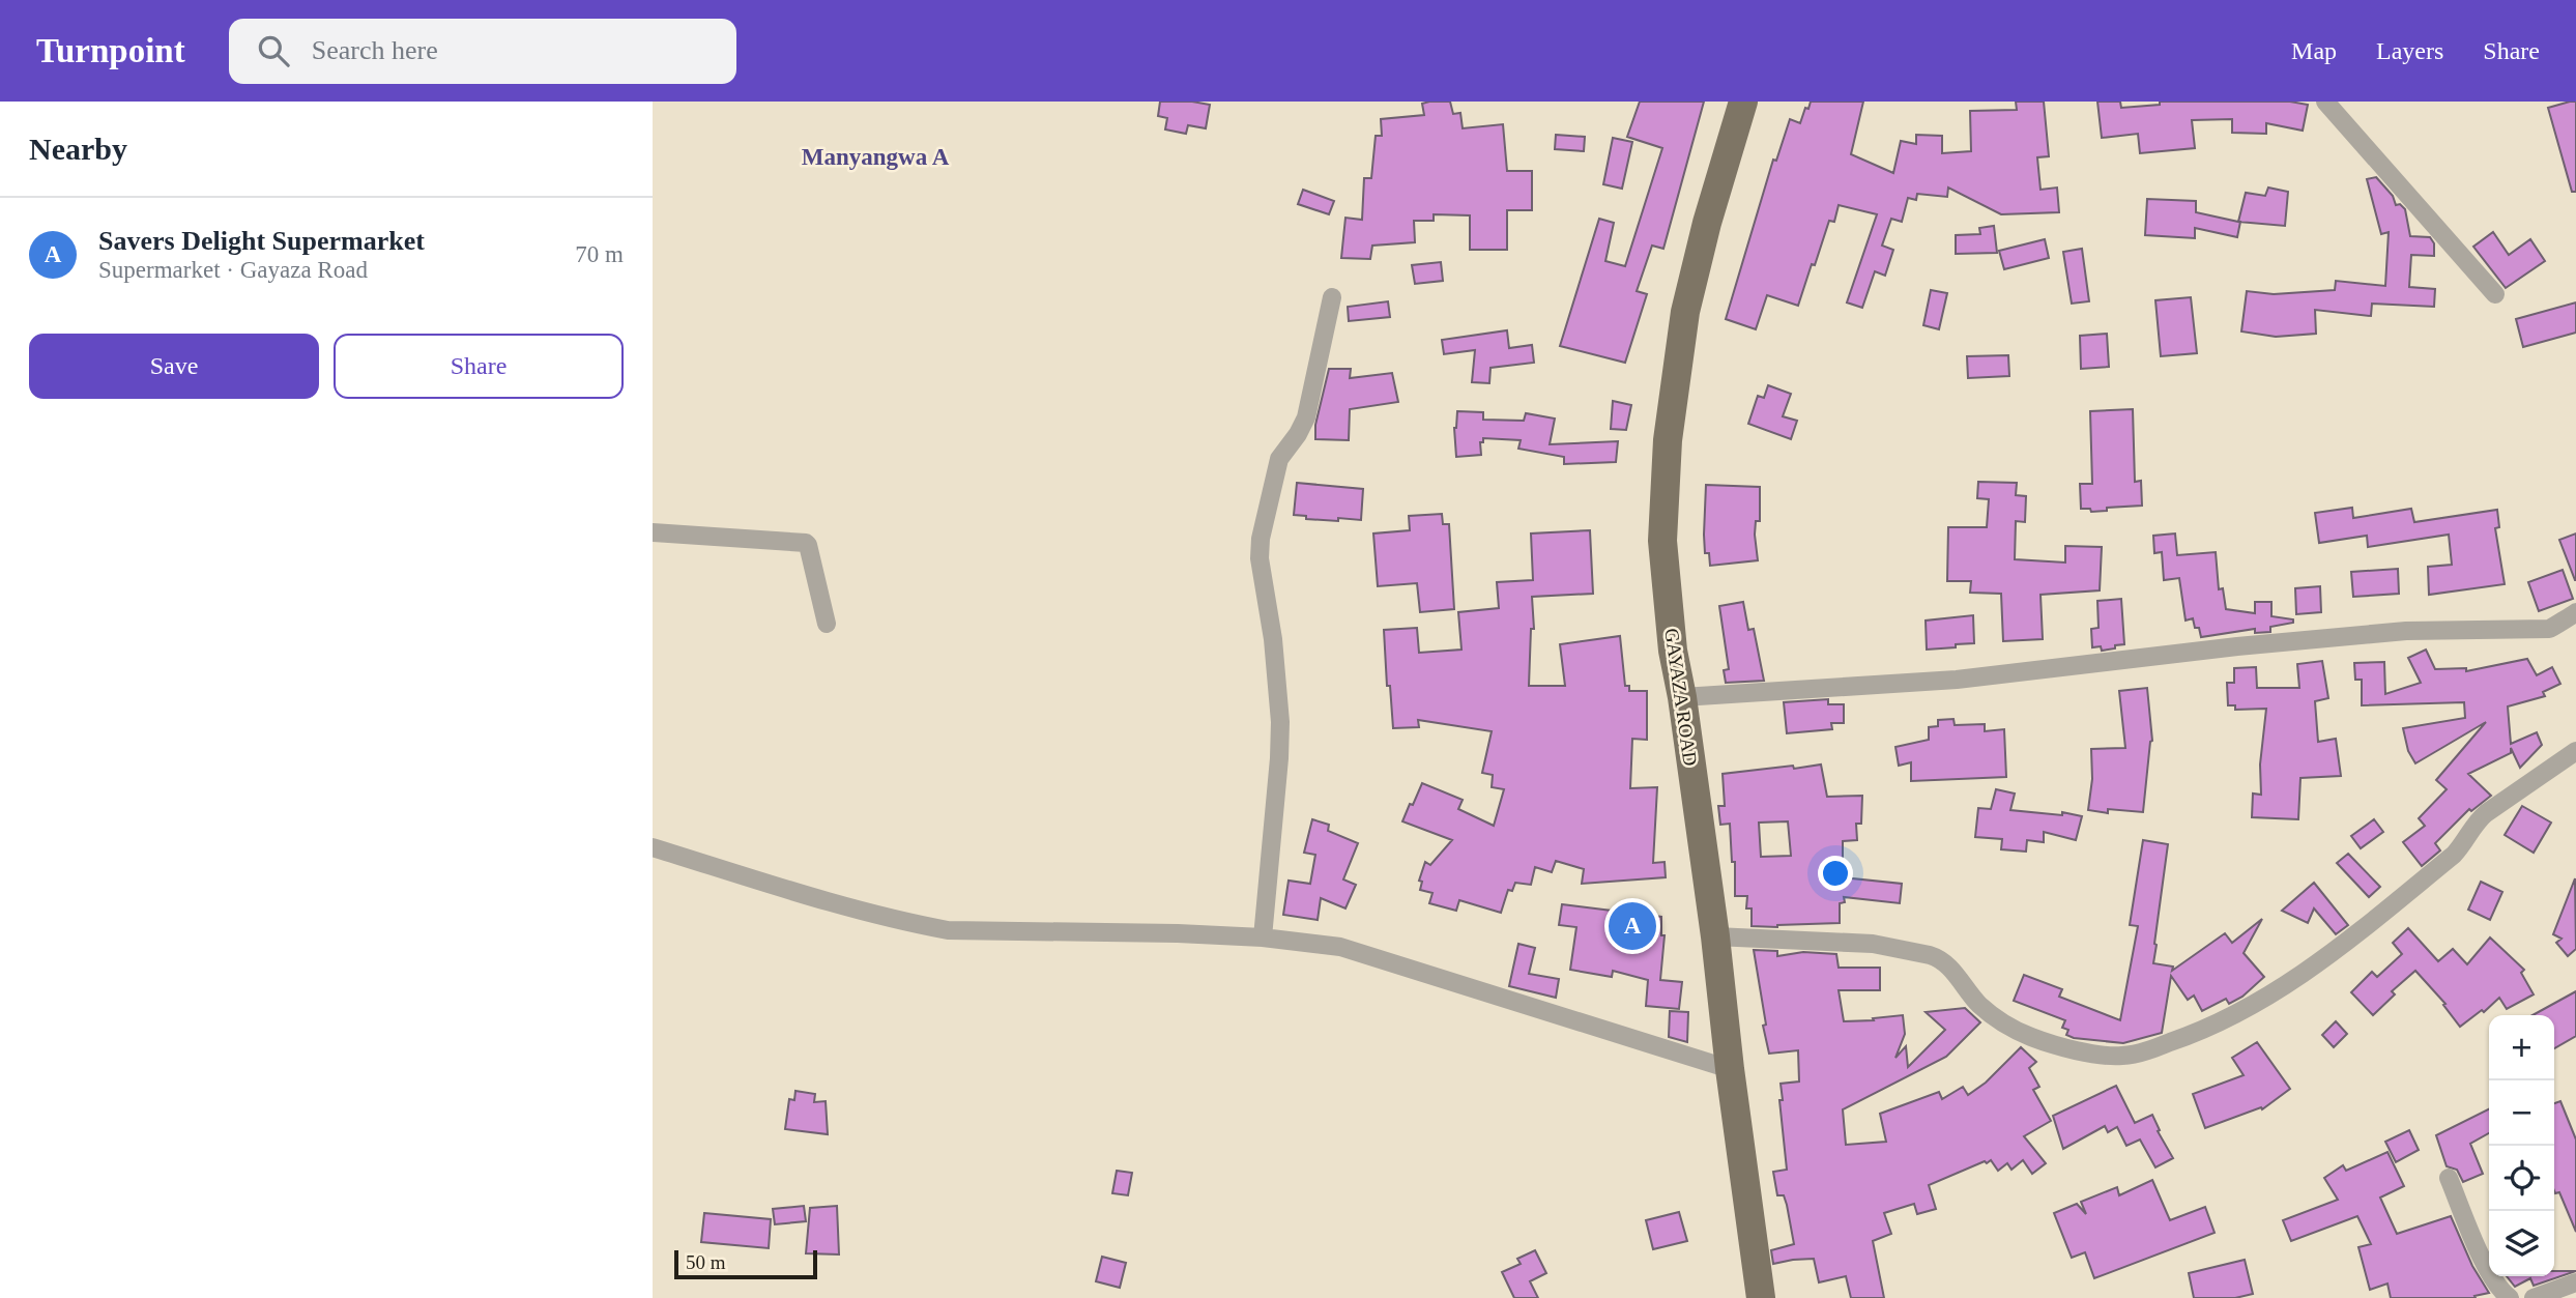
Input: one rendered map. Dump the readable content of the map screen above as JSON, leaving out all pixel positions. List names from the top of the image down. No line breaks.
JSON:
{"streets":{"main road":["GAYAZA ROAD"]},"districts":["Manyangwa A"],"scale_bar":"50 m","page":{"header":"Turnpoint","search":"Search here","nav":["Map","Layers","Share"],"heading":"Nearby","list":[{"mark":"A","name":"Savers Delight Supermarket","note":"Supermarket · Gayaza Road","value":"70 m"}],"buttons":["Save","Share"],"pins":"A","map_buttons":["+","−"],"scale":"50 m"}}
